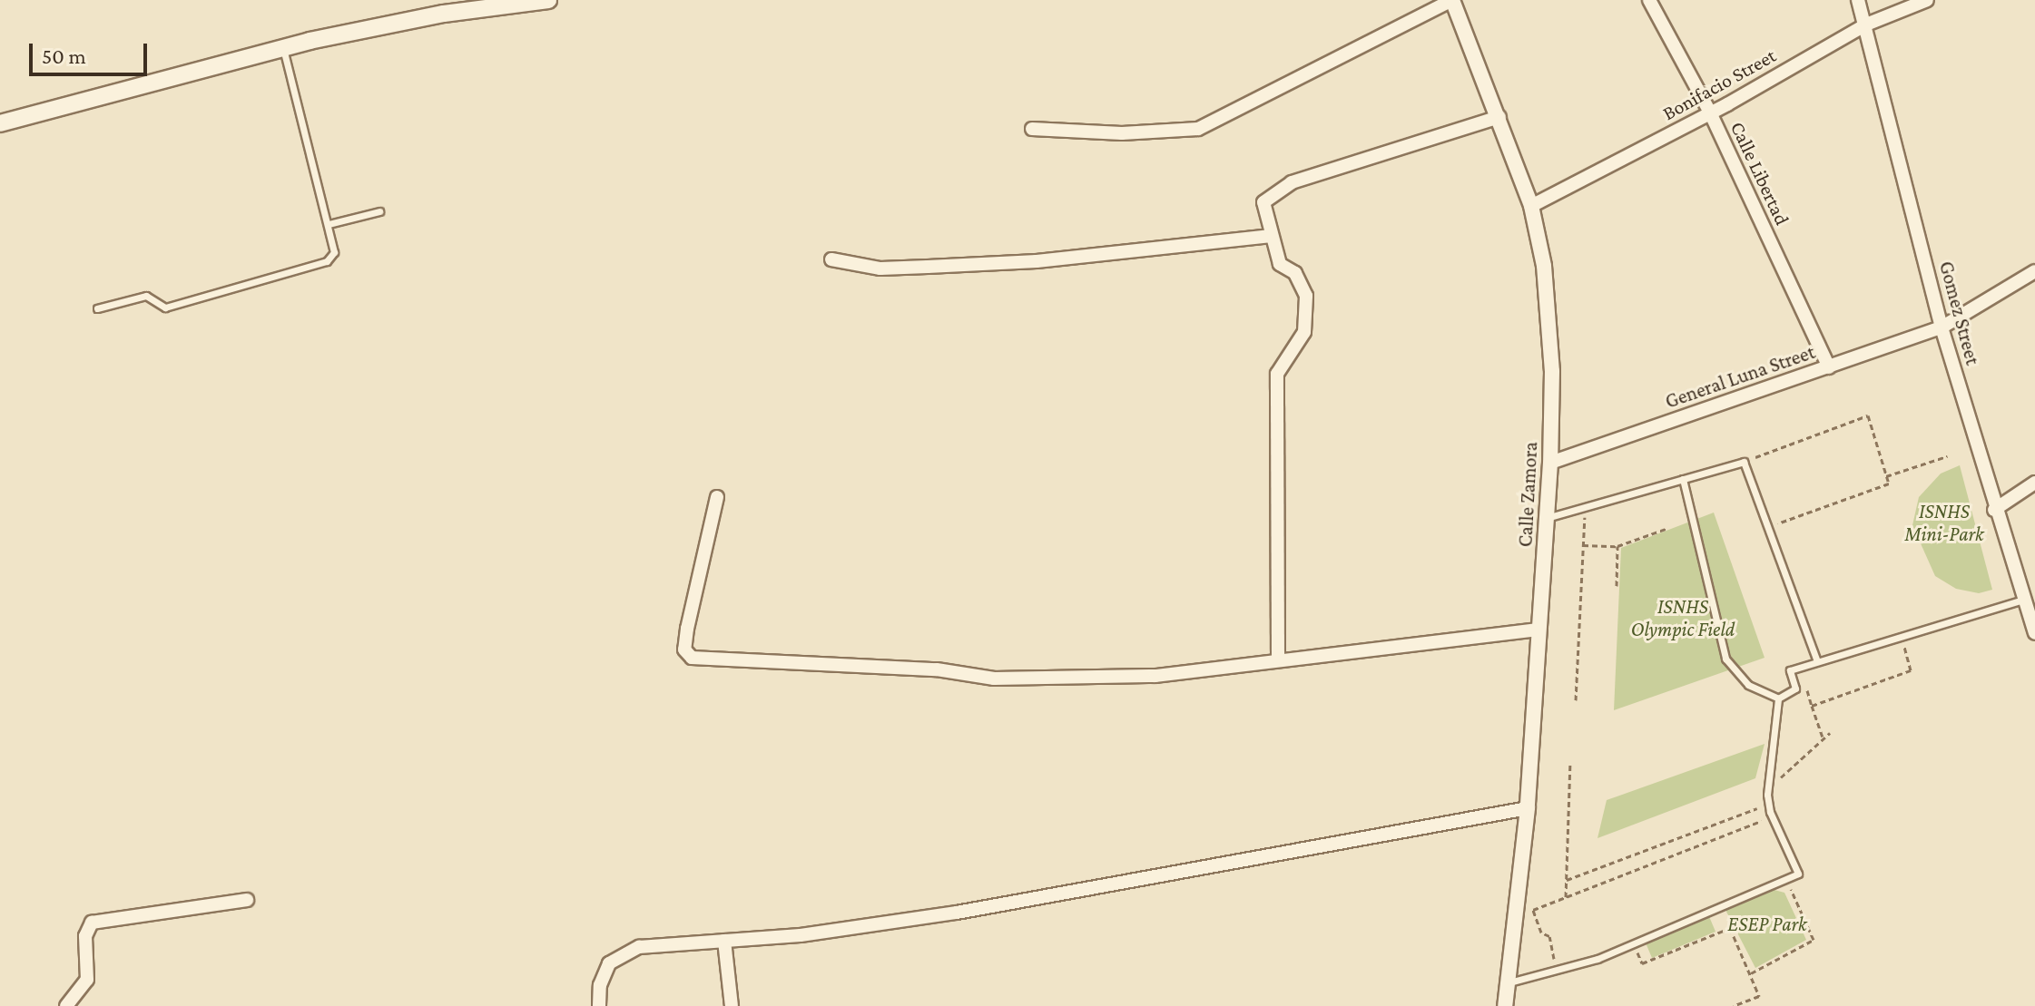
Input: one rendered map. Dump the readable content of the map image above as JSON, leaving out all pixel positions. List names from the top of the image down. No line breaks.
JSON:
{"streets":{"street":["Bonifacio Street","Calle Libertad","Gomez Street","General Luna Street","Calle Zamora"]},"crossings":[["Bonifacio Street","Calle Libertad"],["Bonifacio Street","Gomez Street"],["Bonifacio Street","Calle Zamora"],["Calle Libertad","General Luna Street"],["Gomez Street","General Luna Street"],["General Luna Street","Calle Zamora"]],"parks":["ISNHS Mini-Park","ISNHS Olympic Field","ESEP Park"],"scale_bar":"50 m"}
